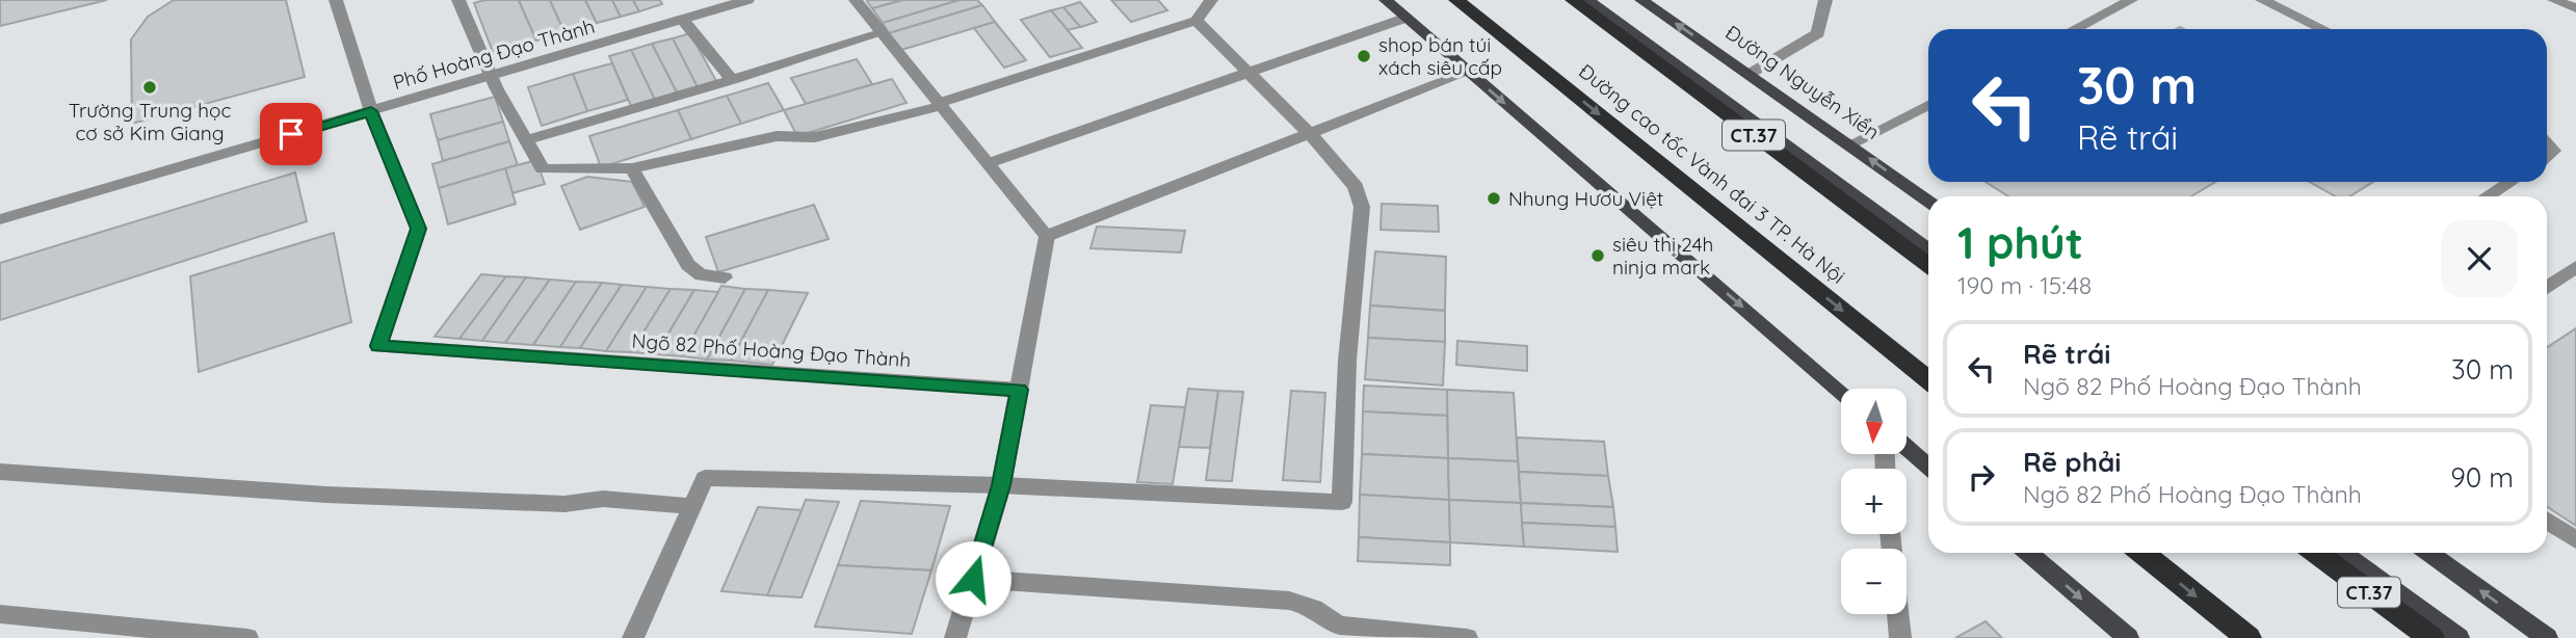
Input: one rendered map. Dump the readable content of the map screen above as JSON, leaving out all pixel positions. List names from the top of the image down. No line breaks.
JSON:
{"streets":{"highway":["CT.37","Đường cao tốc Vành đai 3 TP. Hà Nội"],"main road":["Đường Nguyễn Xiển"],"street":["Phố Hoàng Đạo Thành","Ngõ 82 Phố Hoàng Đạo Thành"]},"crossings":[["Phố Hoàng Đạo Thành","Ngõ 82 Phố Hoàng Đạo Thành"]],"places":["shop bán túi xách siêu cấp","Trường Trung học cơ sở Kim Giang","Nhung Hươu Việt","siêu thị 24h ninja mark"],"north":"bottom","page":{"turn":["30 m","Rẽ trái"],"heading":["1 phút","190 m · 15:48"],"list":[{"name":"Rẽ trái","note":"Ngõ 82 Phố Hoàng Đạo Thành","value":"30 m"},{"name":"Rẽ phải","note":"Ngõ 82 Phố Hoàng Đạo Thành","value":"90 m"}],"map_buttons":["+","−"]}}
